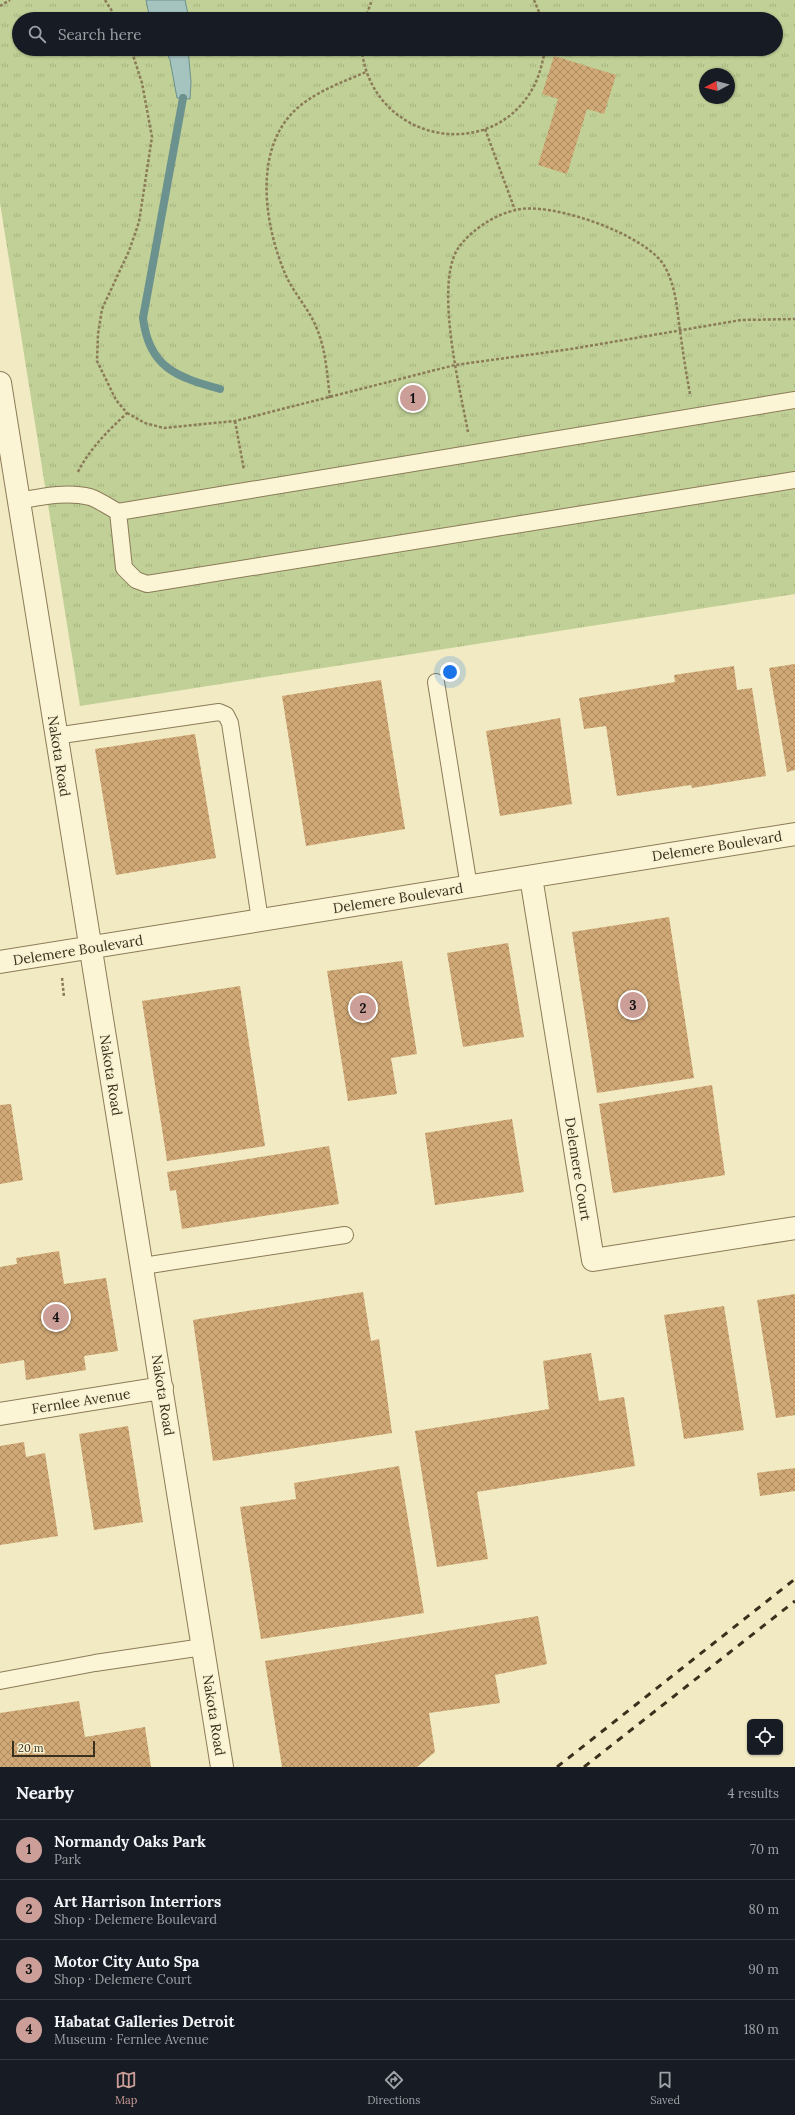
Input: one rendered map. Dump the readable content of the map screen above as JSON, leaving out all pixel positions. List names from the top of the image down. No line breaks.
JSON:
{"streets":{"street":["Nakota Road","Delemere Boulevard","Delemere Court","Fernlee Avenue"]},"crossings":[["Nakota Road","Delemere Boulevard"],["Nakota Road","Fernlee Avenue"],["Delemere Boulevard","Delemere Court"]],"scale_bar":"20 m","north":"left","page":{"search":"Search here","pins":["1","3","2","4"],"scale":"20 m","heading":["Nearby","4 results"],"list":[{"mark":"1","name":"Normandy Oaks Park","note":"Park","value":"70 m"},{"mark":"2","name":"Art Harrison Interriors","note":"Shop · Delemere Boulevard","value":"80 m"},{"mark":"3","name":"Motor City Auto Spa","note":"Shop · Delemere Court","value":"90 m"},{"mark":"4","name":"Habatat Galleries Detroit","note":"Museum · Fernlee Avenue","value":"180 m"}],"nav":["Map","Directions","Saved"]}}
